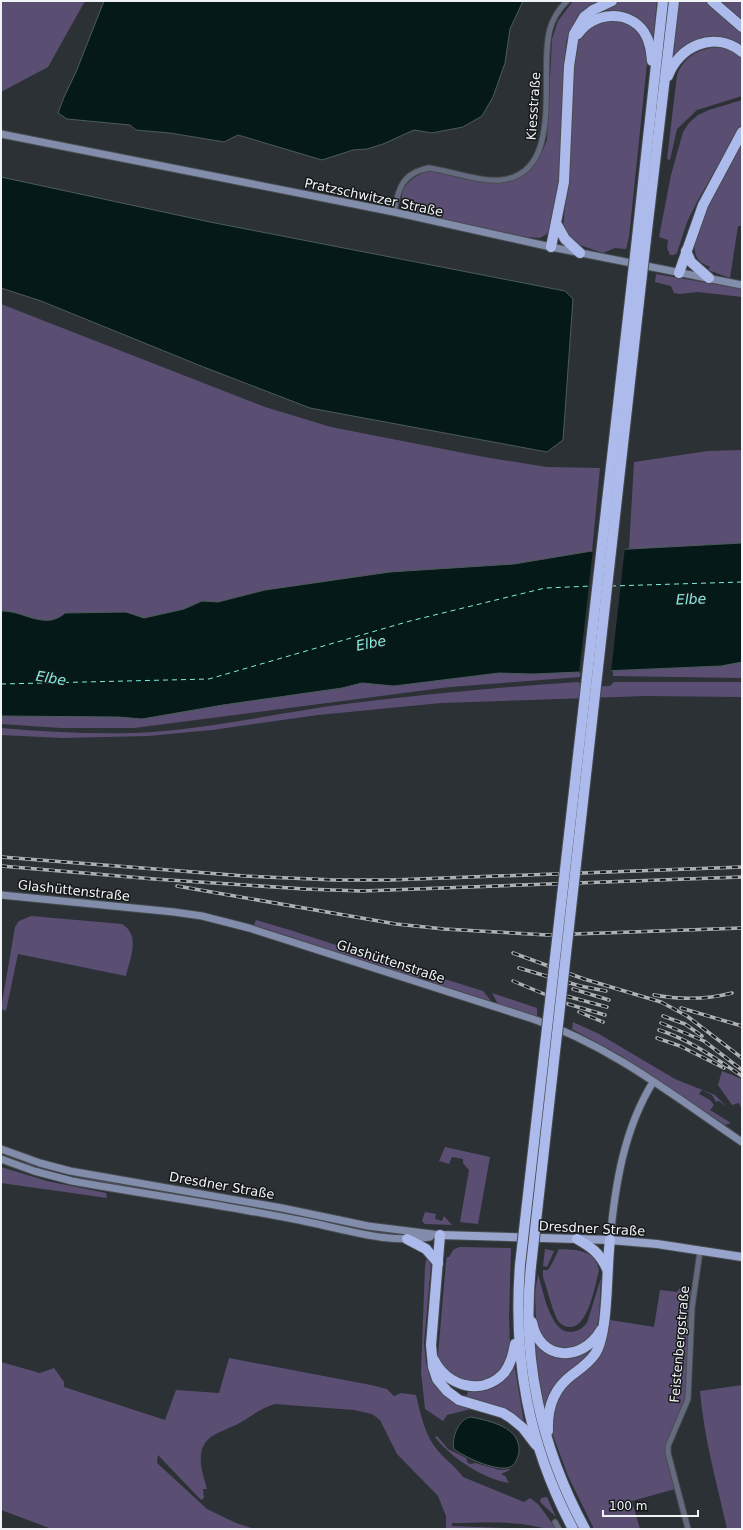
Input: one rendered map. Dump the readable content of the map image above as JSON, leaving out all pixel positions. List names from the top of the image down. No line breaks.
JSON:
{"streets":{"main road":["Dresdner Straße"],"street":["Kiesstraße","Pratzschwitzer Straße","Glashüttenstraße","Feistenbergstraße"]},"crossings":[["Kiesstraße","Pratzschwitzer Straße"],["Dresdner Straße","Feistenbergstraße"]],"water":["Elbe"],"scale_bar":"100 m"}
